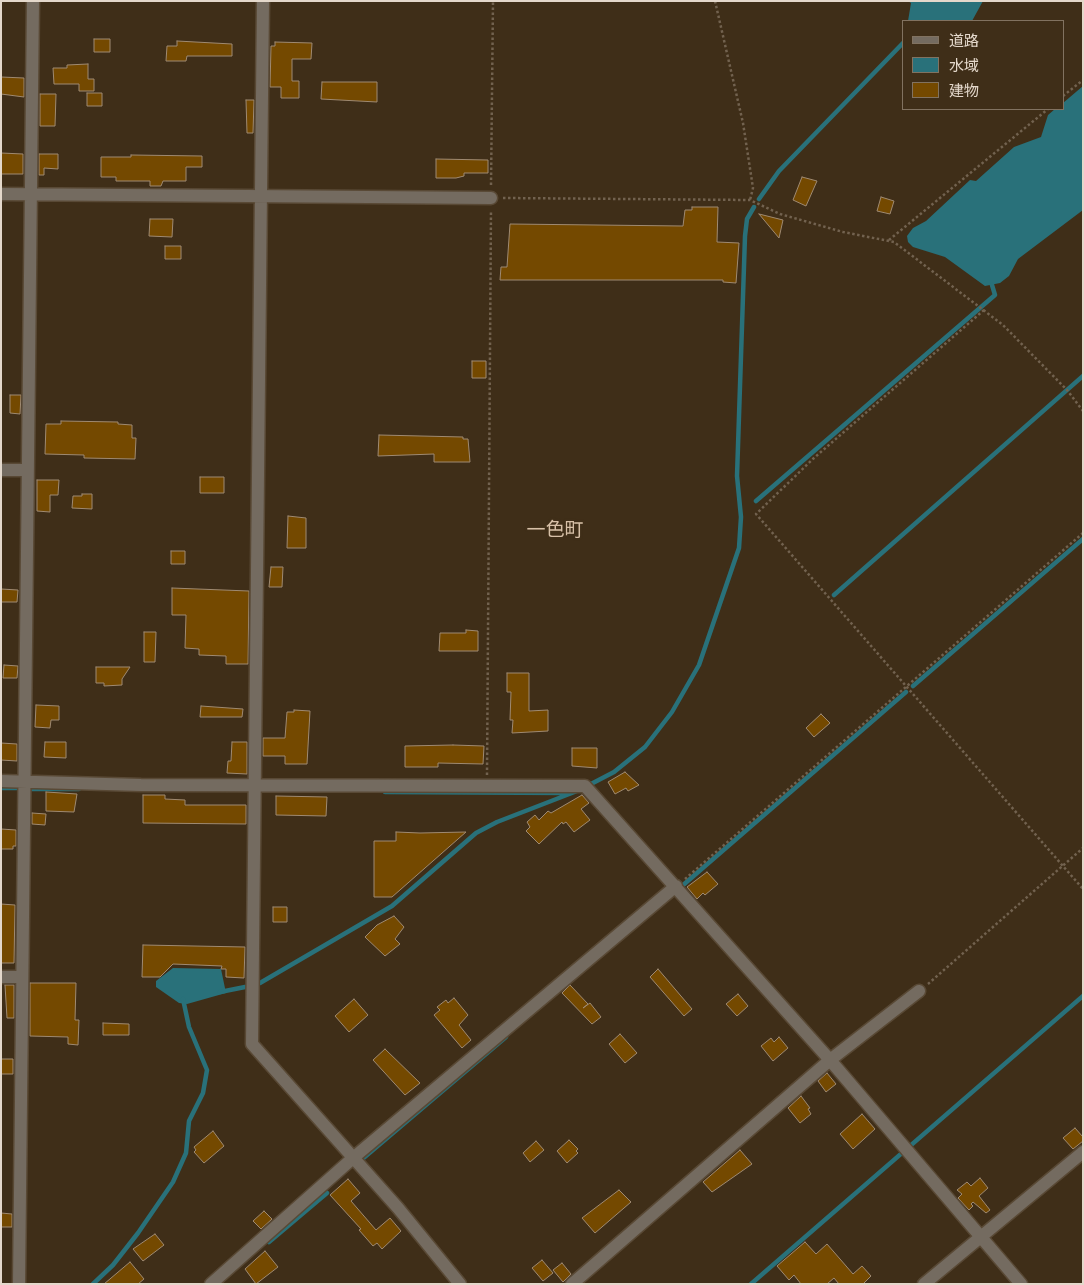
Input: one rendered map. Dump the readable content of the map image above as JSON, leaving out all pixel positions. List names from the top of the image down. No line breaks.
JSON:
{"districts":["一色町"],"legend":["道路","水域","建物"]}
